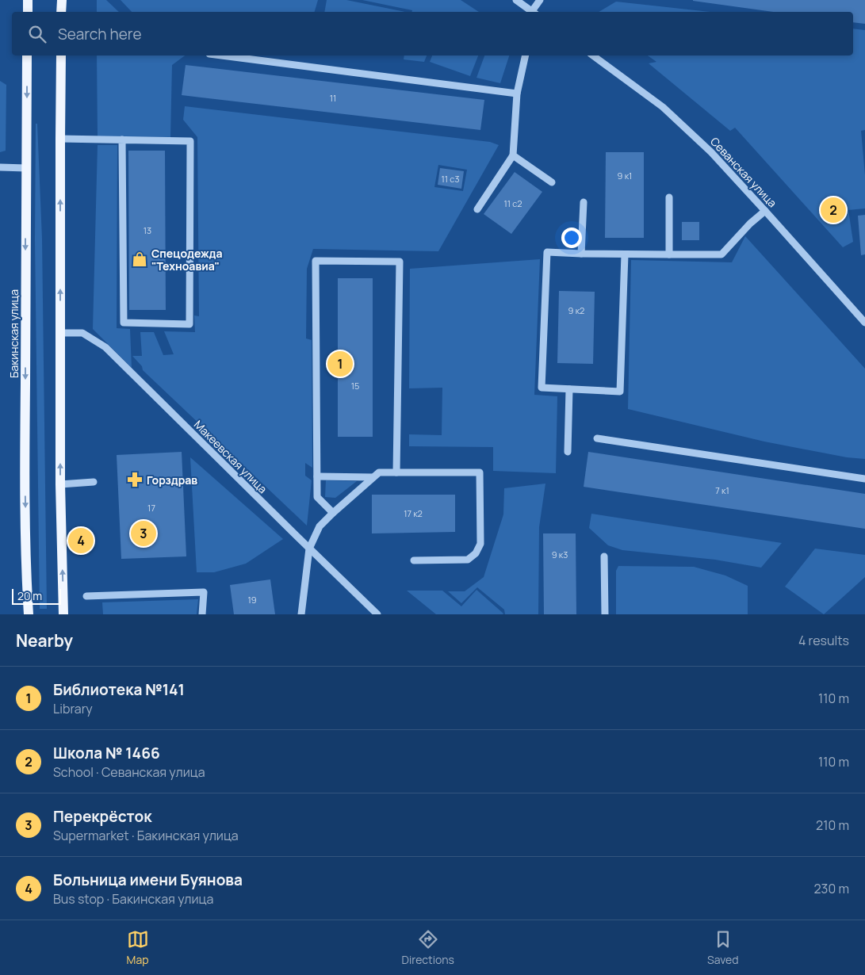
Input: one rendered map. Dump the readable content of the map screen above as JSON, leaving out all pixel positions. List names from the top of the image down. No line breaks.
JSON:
{"streets":{"main road":["Бакинская улица"],"street":["Севанская улица","Макеевская улица"]},"places":{"shop":["Спецодежда \"Техноавиа\""],"pharmacy":["Горздрав"]},"house_numbers":["11","9 к1","11 с3","11 с2","13","9 к2","15","7 к1","17","17 к2","9 к3","19"],"scale_bar":"20 m","page":{"search":"Search here","pins":["2","1","3","4"],"scale":"20 m","heading":["Nearby","4 results"],"list":[{"mark":"1","name":"Библиотека №141","note":"Library","value":"110 m"},{"mark":"2","name":"Школа № 1466","note":"School · Севанская улица","value":"110 m"},{"mark":"3","name":"Перекрёсток","note":"Supermarket · Бакинская улица","value":"210 m"},{"mark":"4","name":"Больница имени Буянова","note":"Bus stop · Бакинская улица","value":"230 m"}],"nav":["Map","Directions","Saved"]}}
